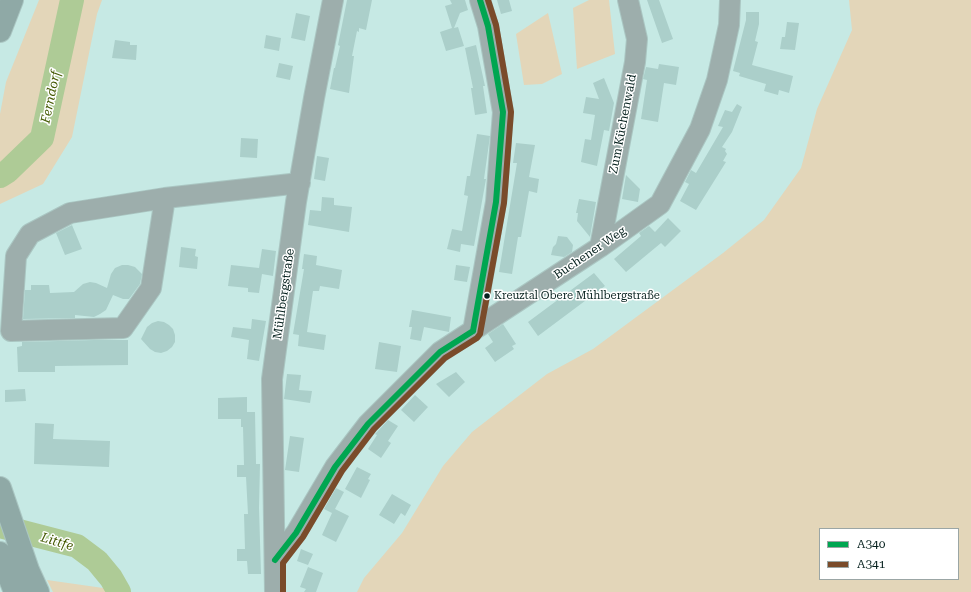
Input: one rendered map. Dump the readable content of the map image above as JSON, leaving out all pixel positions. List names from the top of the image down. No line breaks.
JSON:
{"streets":{"street":["Zum Küchenwald","Buchener Weg","Mühlbergstraße"]},"crossings":[["Zum Küchenwald","Buchener Weg"],["Buchener Weg","Mühlbergstraße"]],"water":["Ferndorf","Littfe"],"places":["Kreuztal Obere Mühlbergstraße"],"lines":["transit line A340","transit line A341"],"legend":["A340","A341"]}
